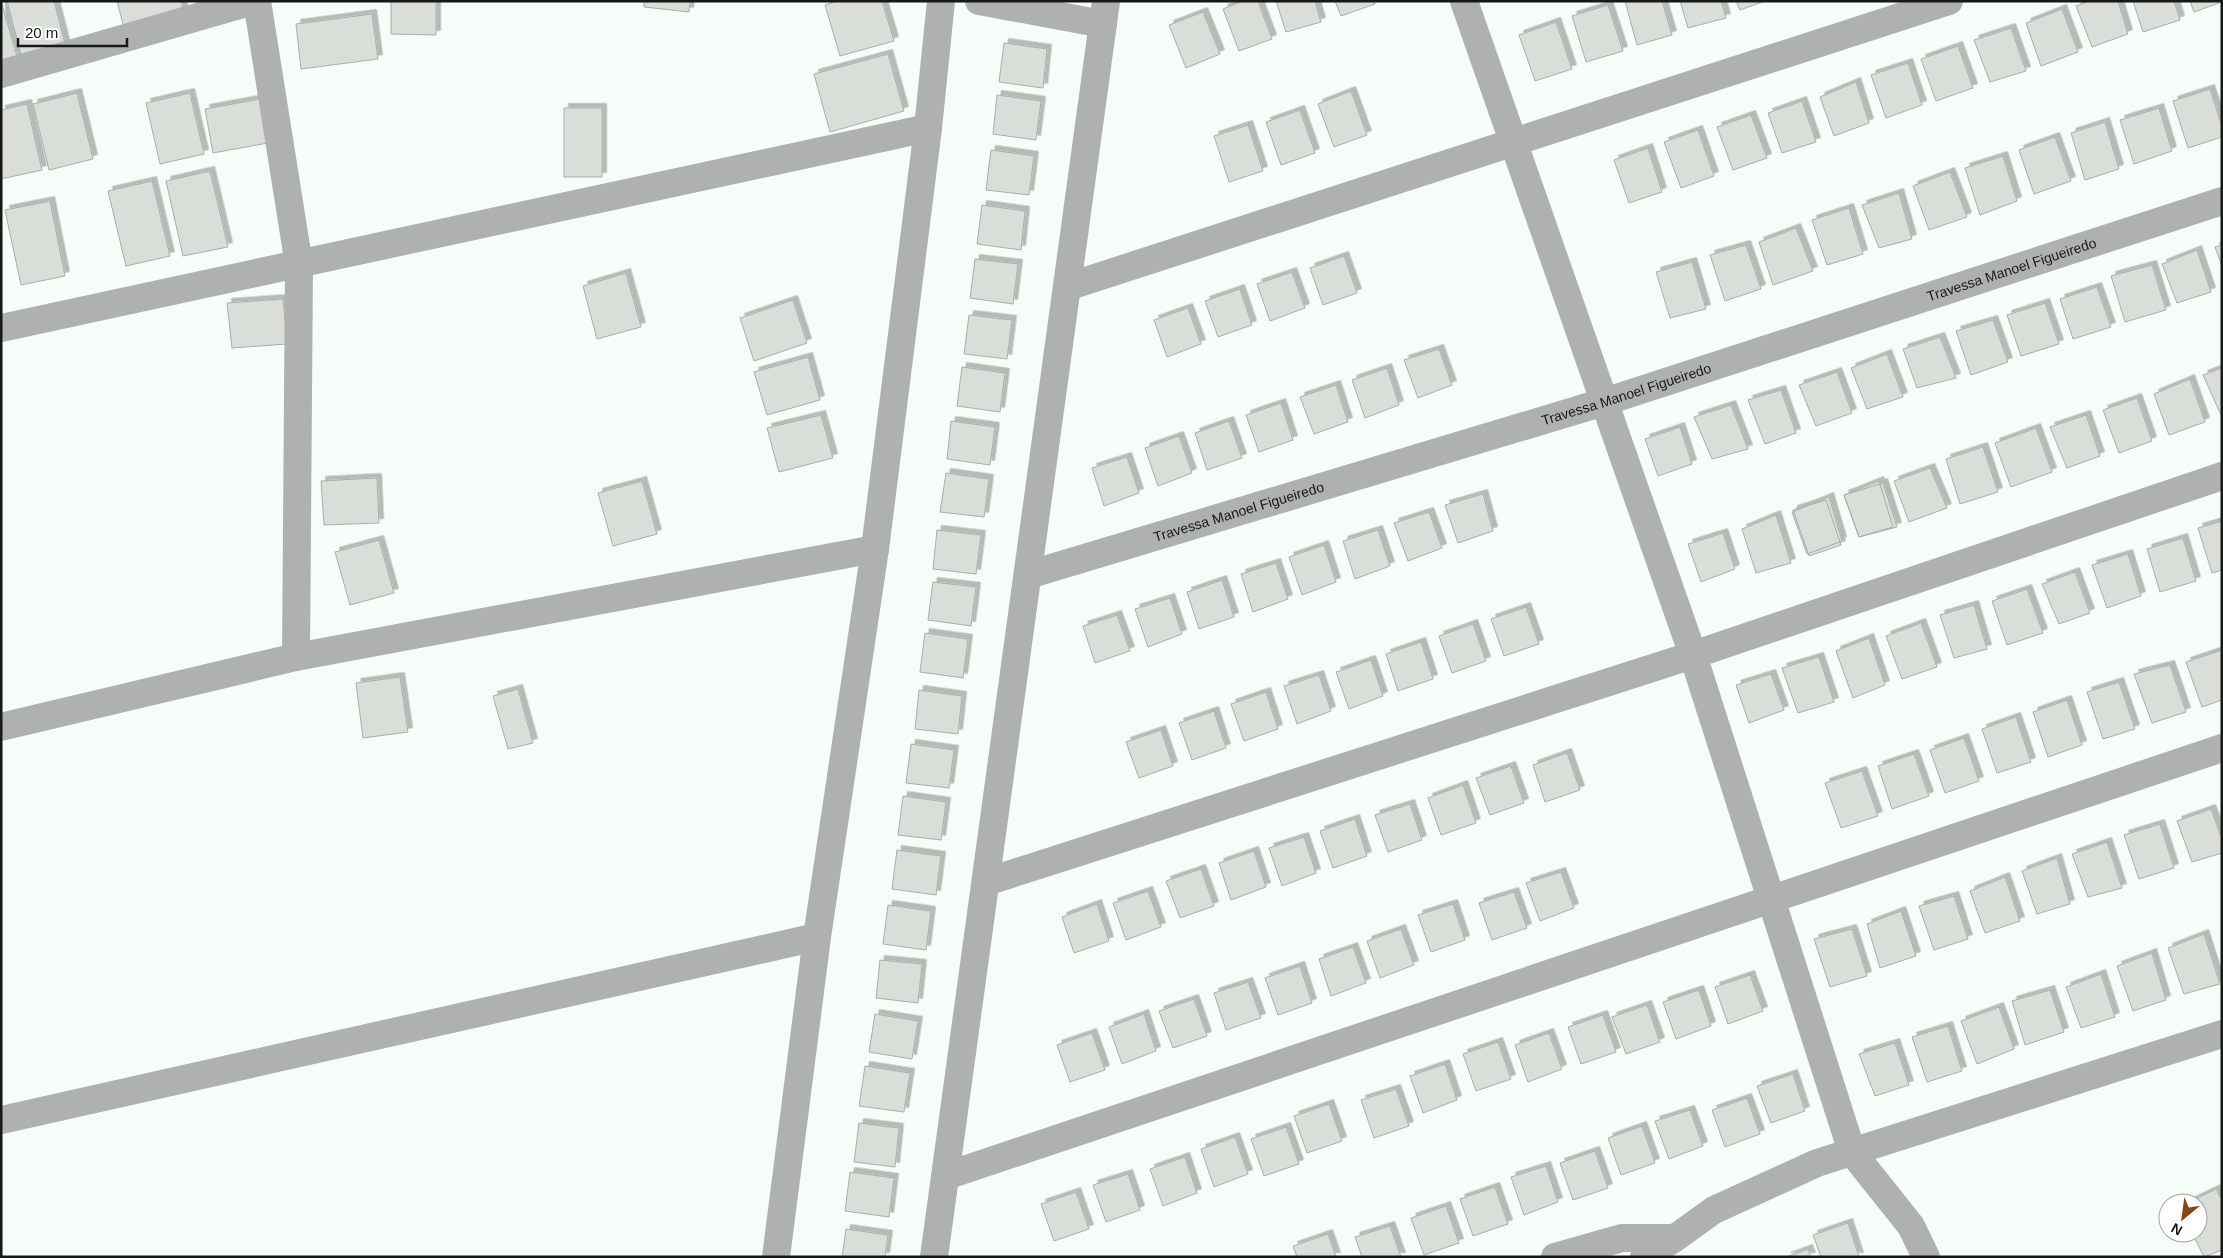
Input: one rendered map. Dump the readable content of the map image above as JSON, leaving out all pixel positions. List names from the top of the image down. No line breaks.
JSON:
{"streets":{"street":["Travessa Manoel Figueiredo"]},"scale_bar":"20 m","north":"bottom left"}
